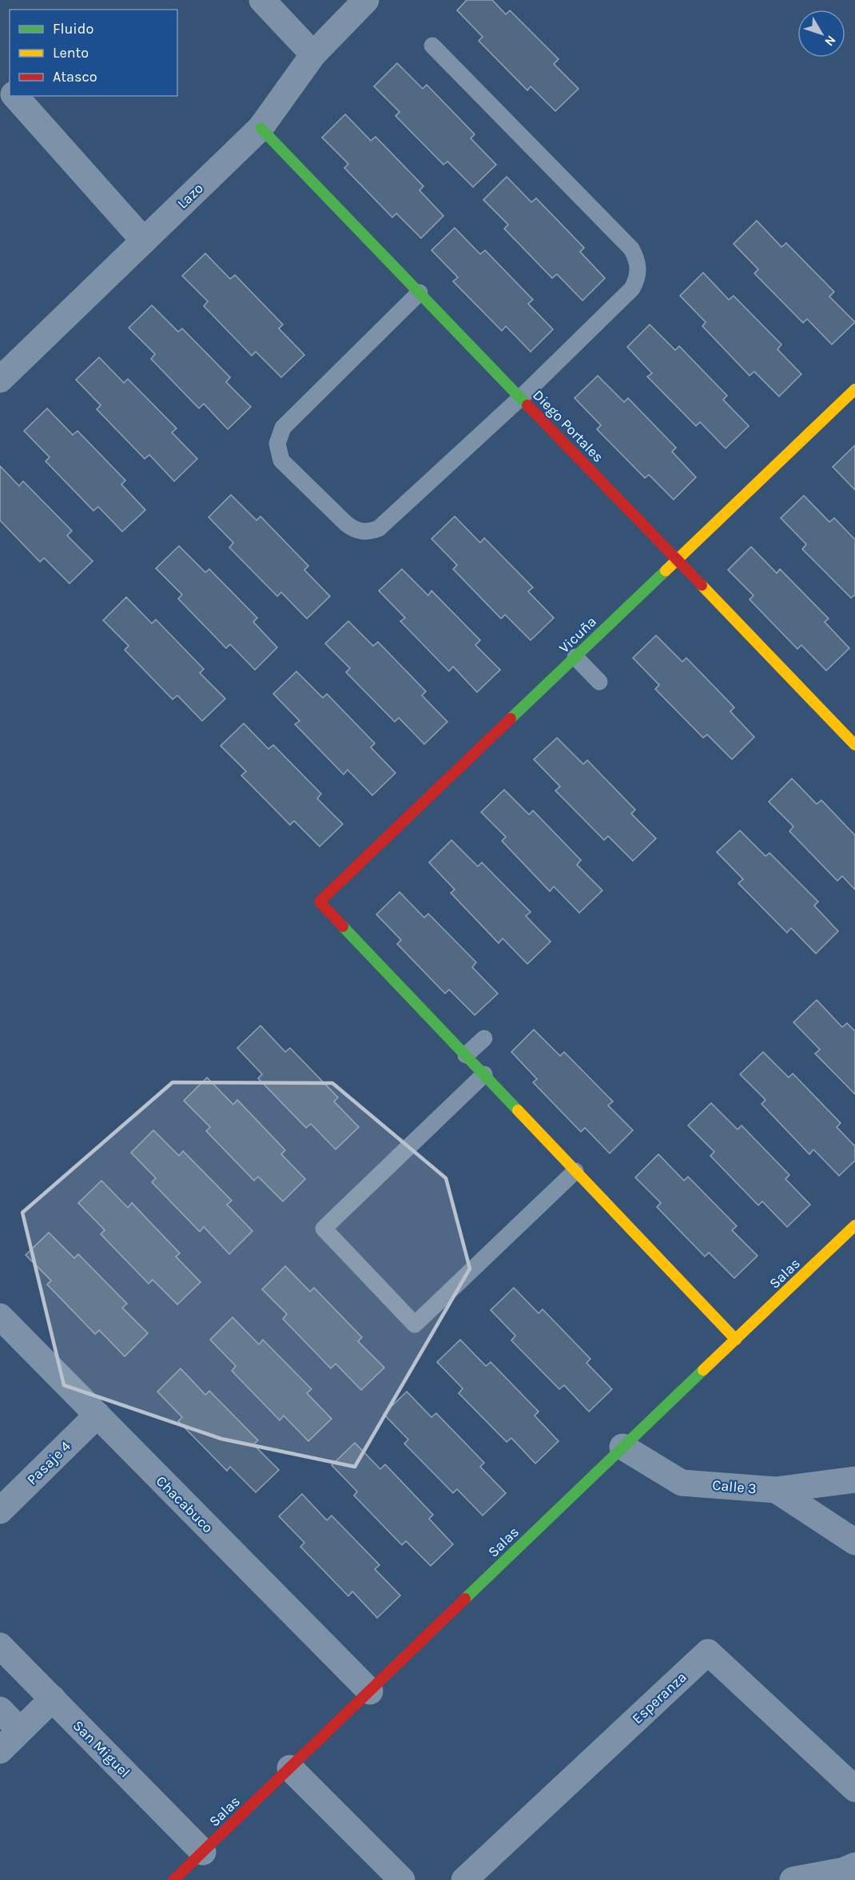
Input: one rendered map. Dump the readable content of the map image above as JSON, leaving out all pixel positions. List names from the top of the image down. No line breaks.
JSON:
{"streets":{"street":["Lazo","Diego Portales","Vicuña","Salas","Pasaje 4","Calle 3","Chacabuco","Esperanza","San Miguel"]},"crossings":[["Lazo","Diego Portales"],["Diego Portales","Vicuña"],["Salas","Calle 3"],["Salas","Chacabuco"],["Salas","San Miguel"],["Pasaje 4","Chacabuco"]],"legend":["Fluido","Lento","Atasco"],"north":"bottom right"}
